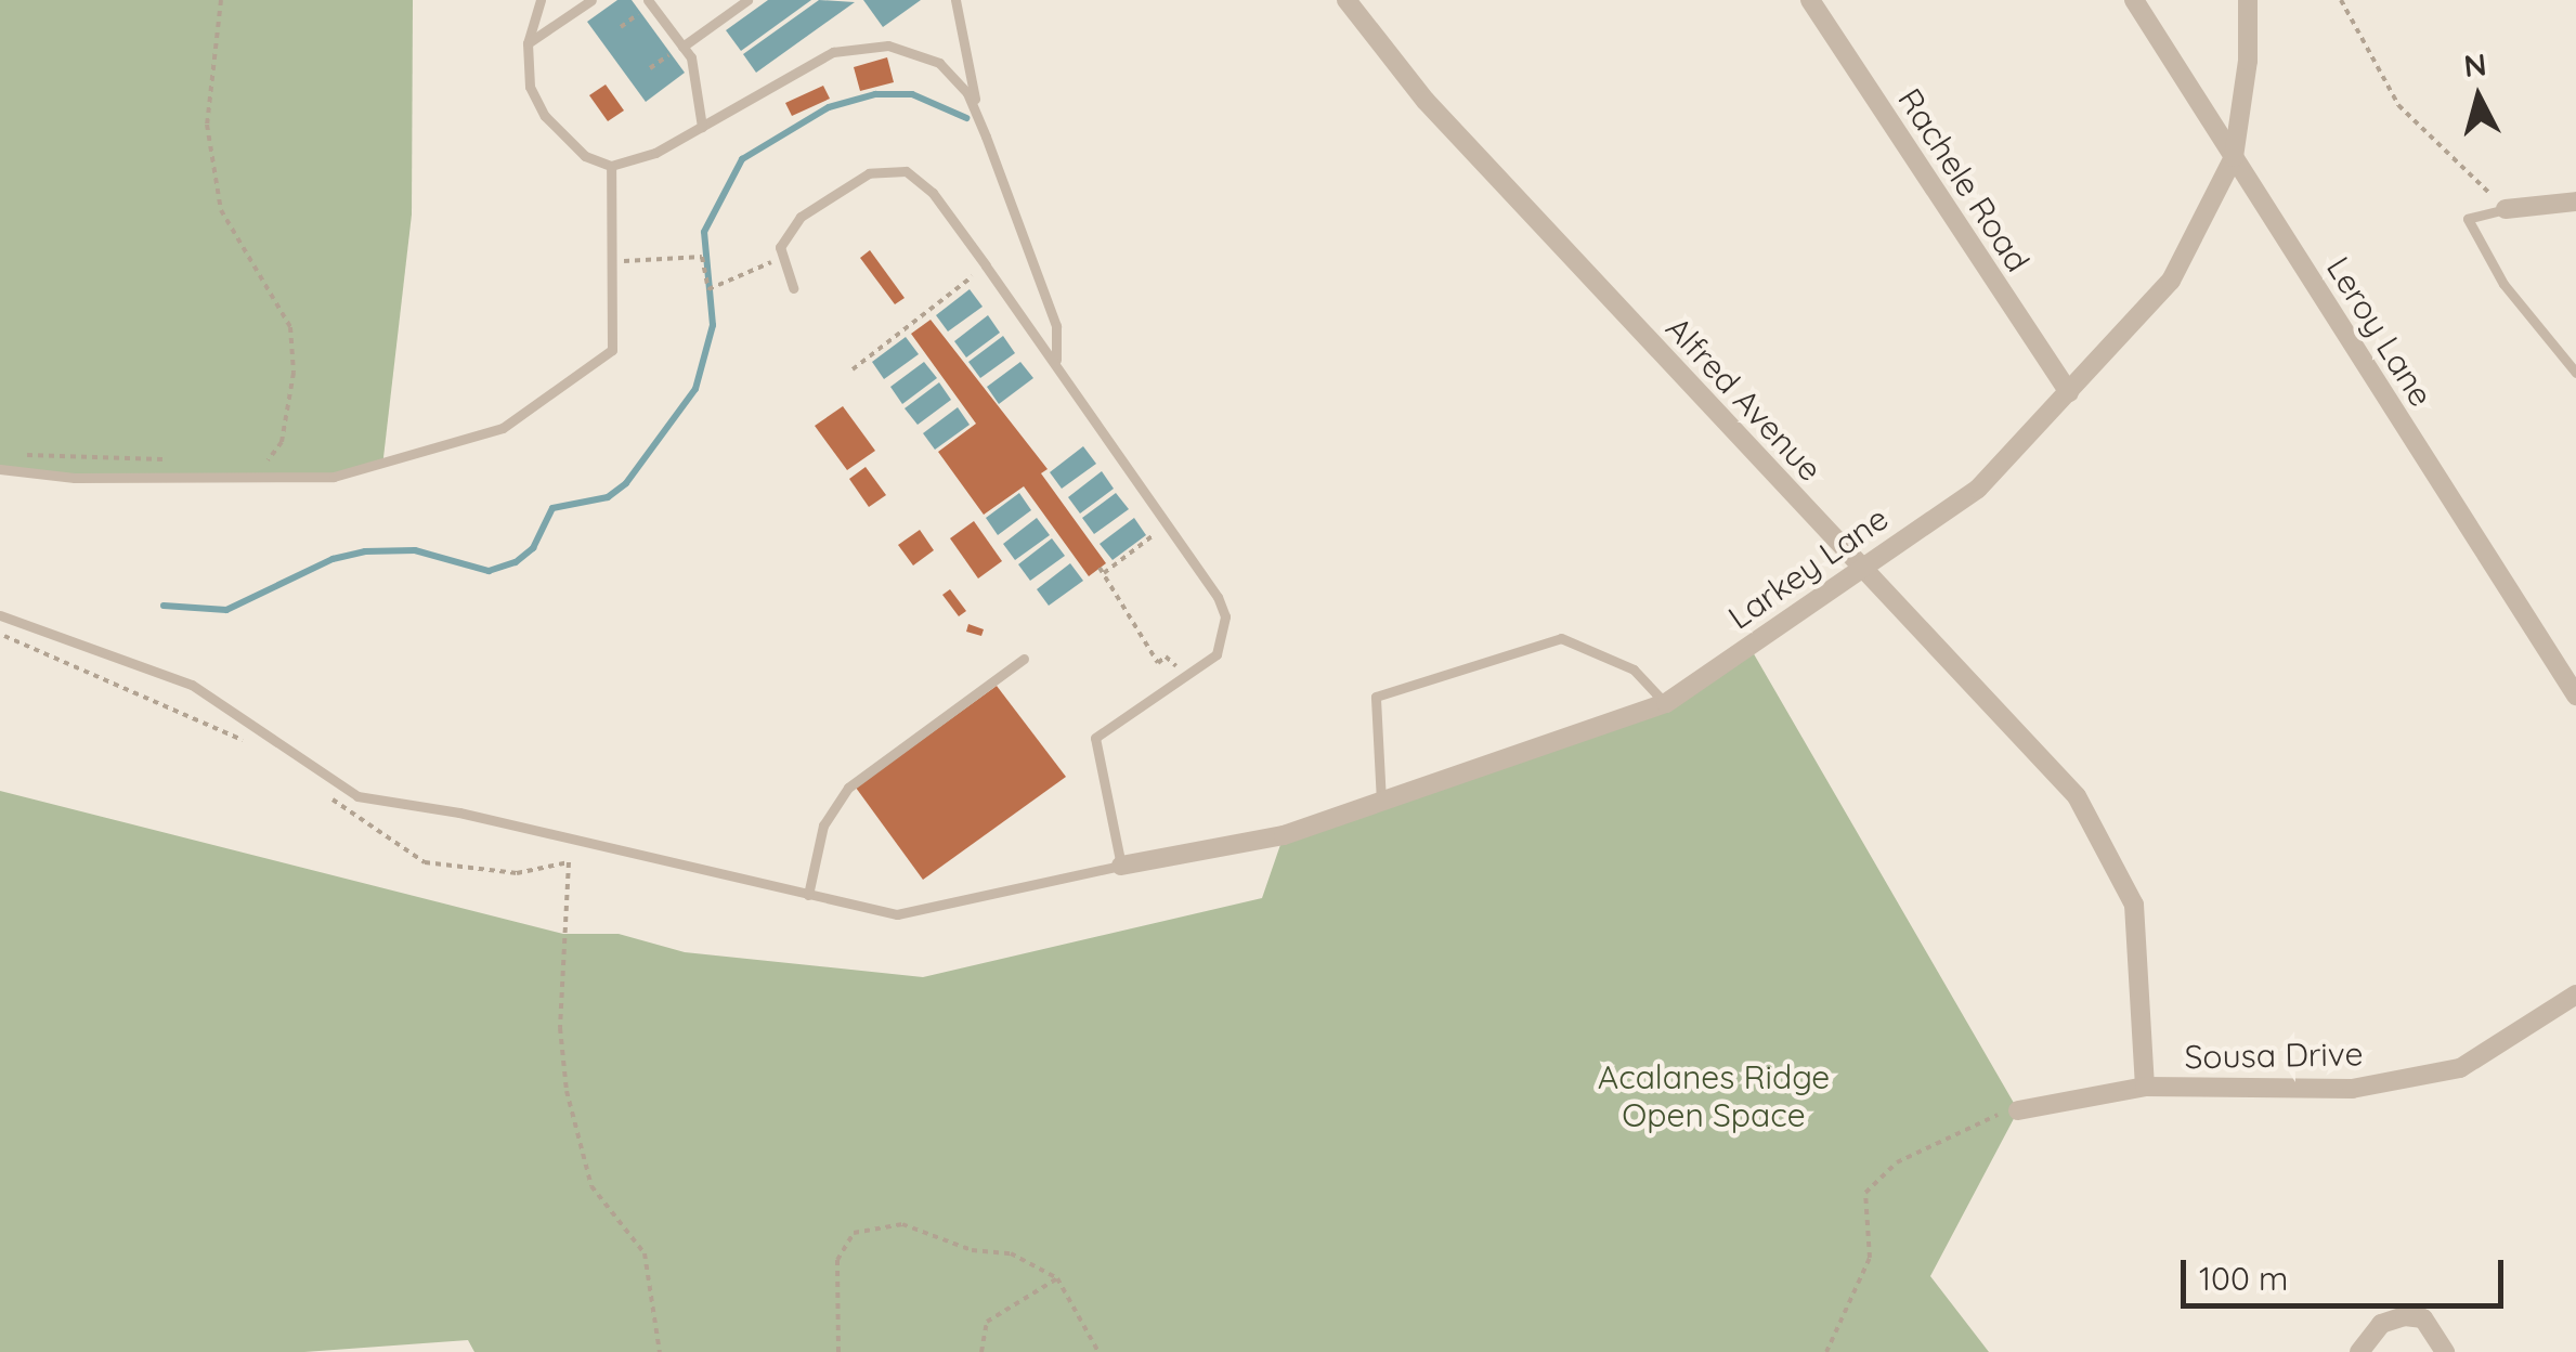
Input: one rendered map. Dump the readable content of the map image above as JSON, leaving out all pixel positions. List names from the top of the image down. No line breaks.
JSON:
{"streets":{"street":["Rachele Road","Leroy Lane","Alfred Avenue","Larkey Lane","Sousa Drive"]},"crossings":[["Rachele Road","Larkey Lane"],["Leroy Lane","Larkey Lane"],["Alfred Avenue","Larkey Lane"],["Alfred Avenue","Sousa Drive"]],"parks":["Acalanes Ridge Open Space"],"scale_bar":"100 m","north":"top"}
